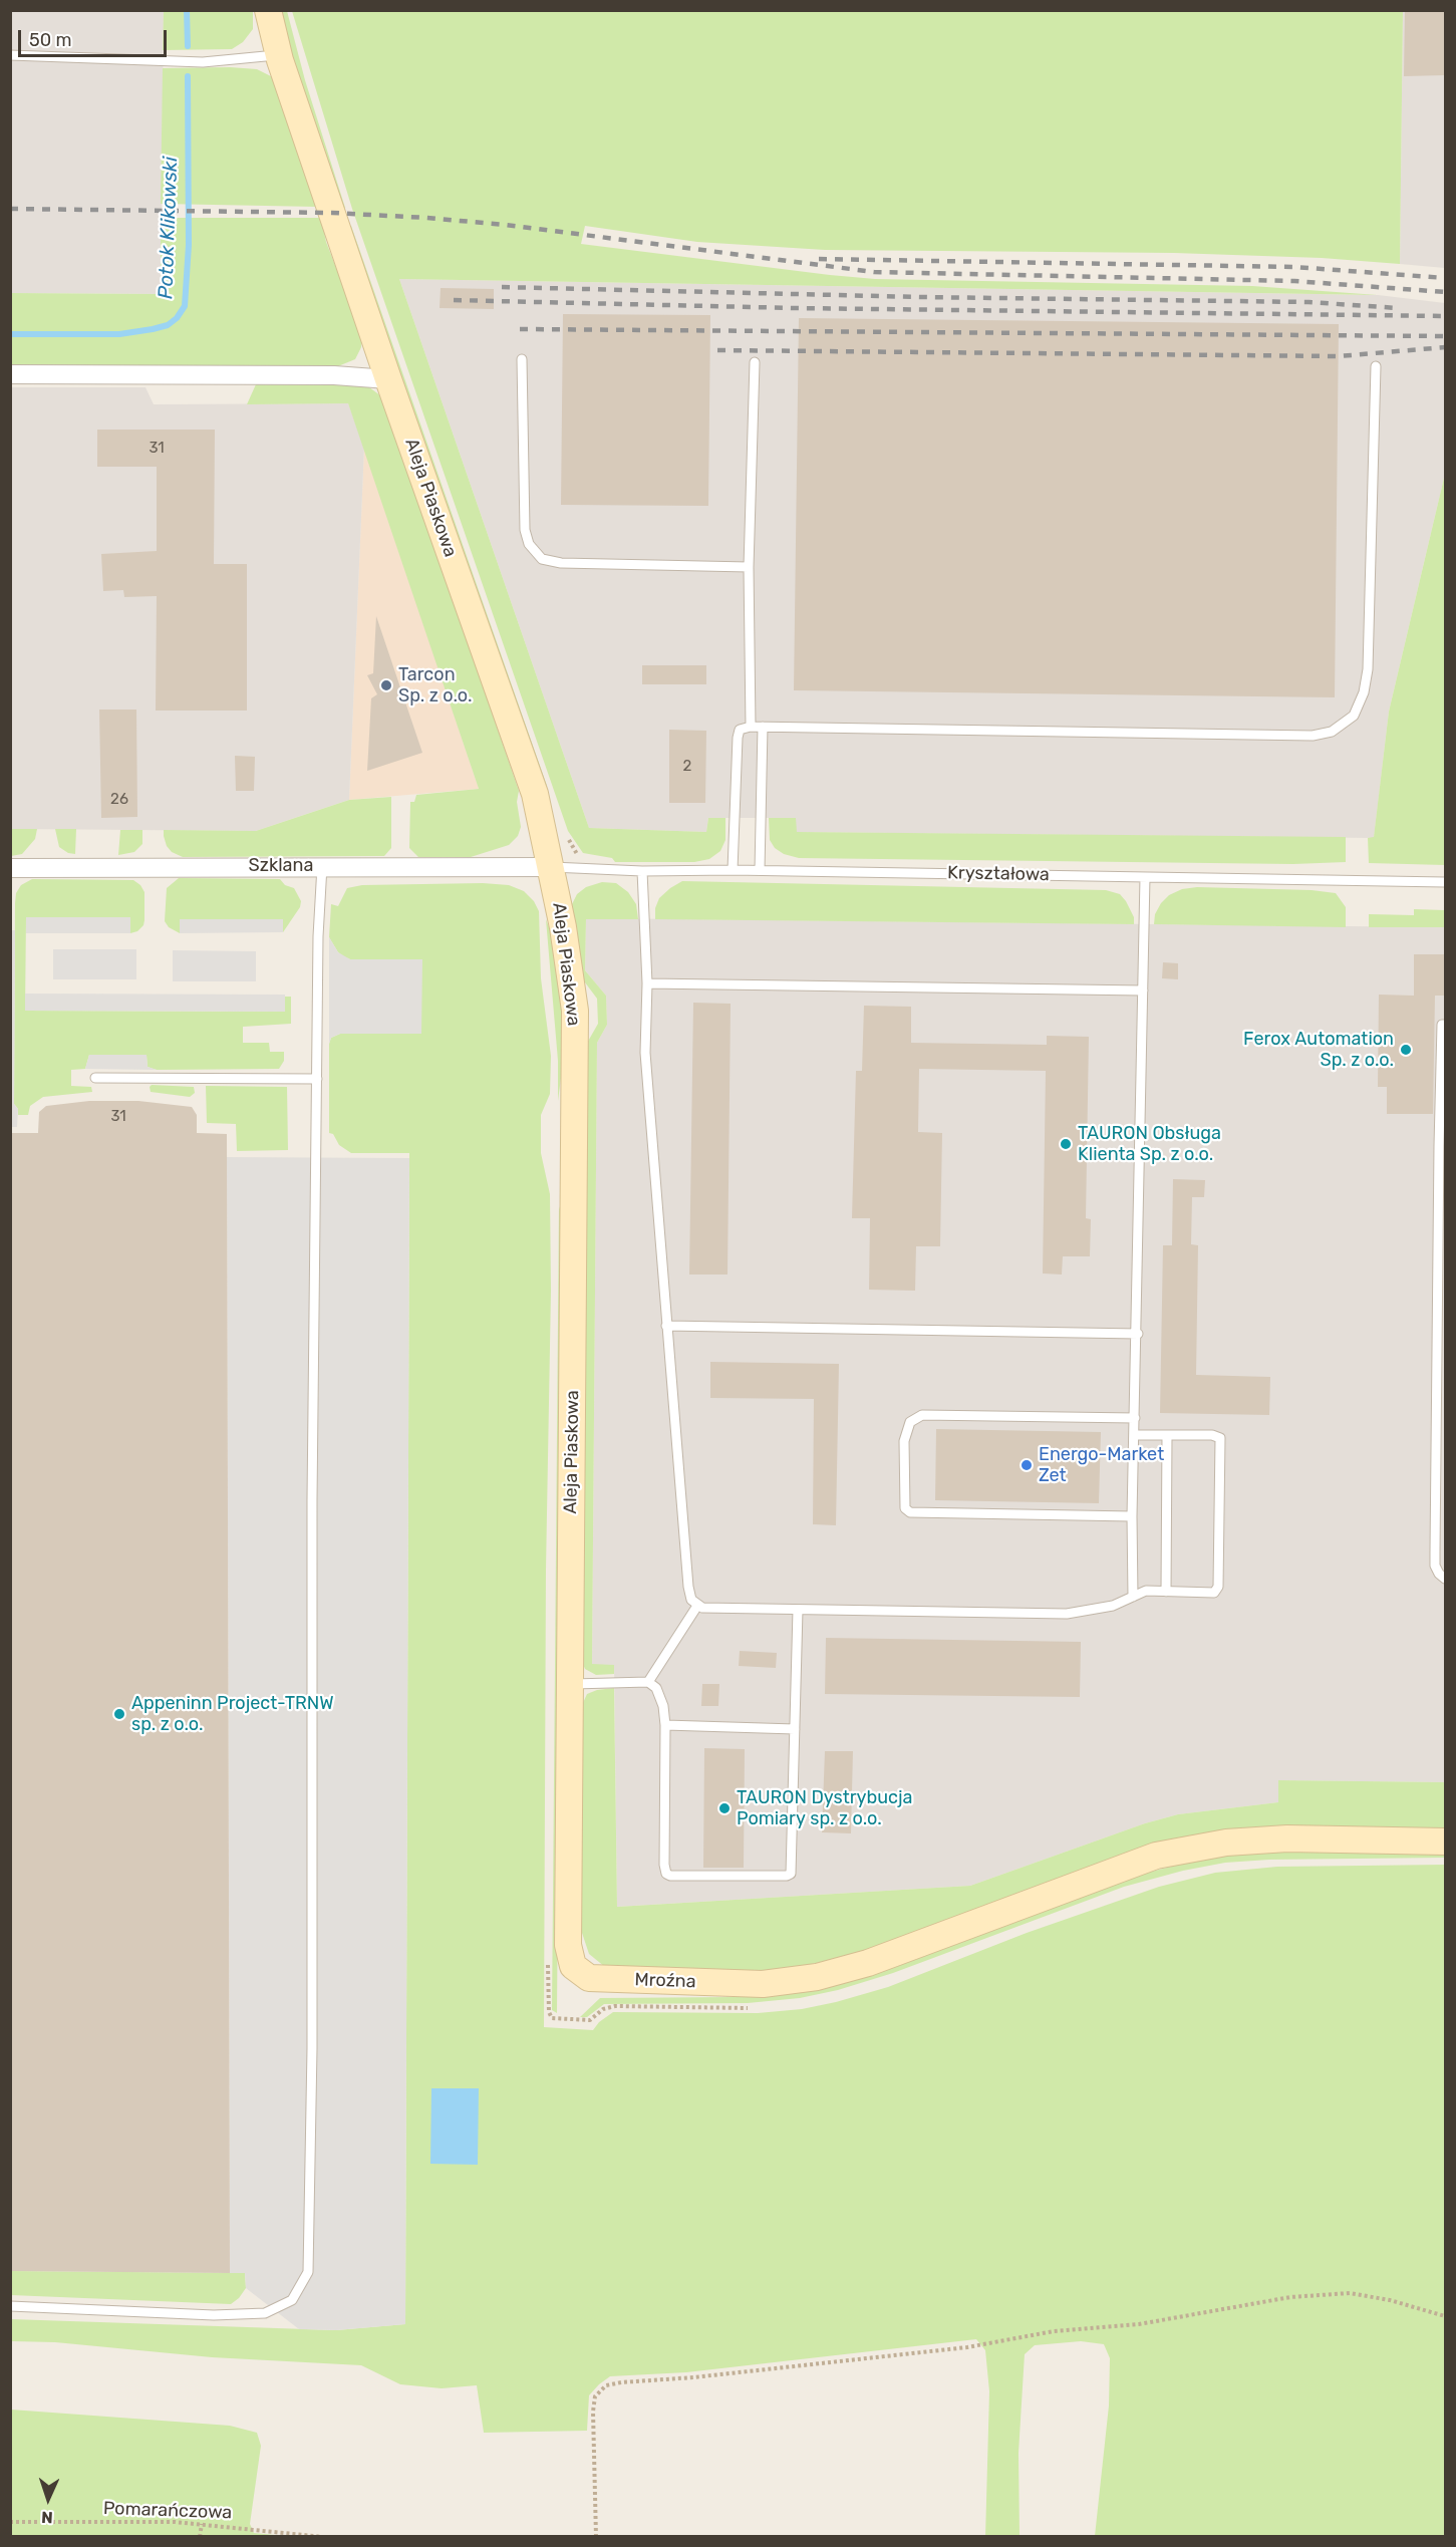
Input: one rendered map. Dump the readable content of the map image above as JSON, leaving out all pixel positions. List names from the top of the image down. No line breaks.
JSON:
{"streets":{"main road":["Aleja Piaskowa","Mroźna"],"street":["Szklana"],"lane":["Kryształowa"],"path":["Pomarańczowa"]},"crossings":[["Aleja Piaskowa","Szklana"],["Aleja Piaskowa","Kryształowa"],["Aleja Piaskowa","Mroźna"],["Szklana","Kryształowa"]],"water":["Potok Klikowski"],"places":["Tarcon Sp. z o.o.","Ferox Automation Sp. z o.o.","TAURON Obsługa Klienta Sp. z o.o.","Energo-Market Zet","Appeninn Project-TRNW sp. z o.o.","TAURON Dystrybucja Pomiary sp. z o.o."],"house_numbers":["31","2","26","31"],"scale_bar":"50 m","north":"bottom"}
